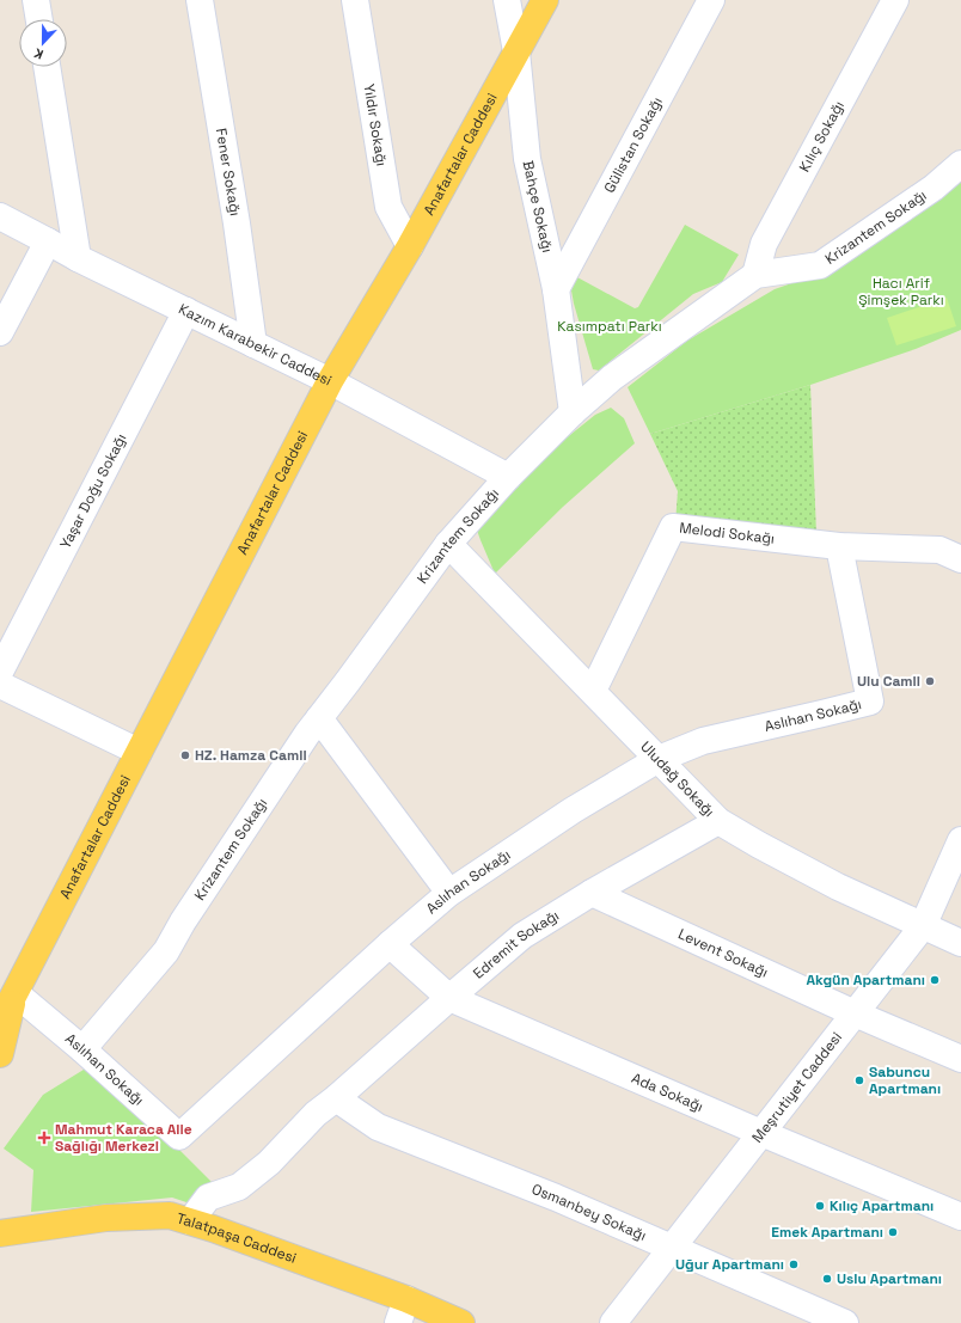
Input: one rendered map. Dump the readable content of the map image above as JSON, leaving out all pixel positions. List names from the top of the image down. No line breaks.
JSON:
{"streets":{"main road":["Anafartalar Caddesi","Talatpaşa Caddesi"],"street":["Yıldır Sokağı","Kılıç Sokağı","Gülistan Sokağı","Fener Sokağı","Bahçe Sokağı","Krizantem Sokağı","Kazım Karabekir Caddesi","Yaşar Doğu Sokağı","Melodi Sokağı","Aslıhan Sokağı","Uludağ Sokağı","Edremit Sokağı","Levent Sokağı","Meşrutiyet Caddesi","Ada Sokağı","Osmanbey Sokağı"]},"crossings":[["Yıldır Sokağı","Anafartalar Caddesi"],["Kılıç Sokağı","Krizantem Sokağı"],["Gülistan Sokağı","Bahçe Sokağı"],["Anafartalar Caddesi","Bahçe Sokağı"],["Anafartalar Caddesi","Kazım Karabekir Caddesi"],["Anafartalar Caddesi","Aslıhan Sokağı"],["Fener Sokağı","Kazım Karabekir Caddesi"],["Bahçe Sokağı","Krizantem Sokağı"],["Krizantem Sokağı","Kazım Karabekir Caddesi"],["Krizantem Sokağı","Aslıhan Sokağı"],["Krizantem Sokağı","Uludağ Sokağı"],["Kazım Karabekir Caddesi","Yaşar Doğu Sokağı"],["Melodi Sokağı","Aslıhan Sokağı"],["Melodi Sokağı","Uludağ Sokağı"],["Aslıhan Sokağı","Uludağ Sokağı"],["Aslıhan Sokağı","Ada Sokağı"],["Uludağ Sokağı","Edremit Sokağı"],["Uludağ Sokağı","Meşrutiyet Caddesi"],["Edremit Sokağı","Levent Sokağı"],["Edremit Sokağı","Ada Sokağı"],["Edremit Sokağı","Osmanbey Sokağı"],["Edremit Sokağı","Talatpaşa Caddesi"],["Levent Sokağı","Meşrutiyet Caddesi"],["Meşrutiyet Caddesi","Ada Sokağı"],["Meşrutiyet Caddesi","Osmanbey Sokağı"]],"parks":["Hacı Arif Şimşek Parkı","Kasımpatı Parkı"],"places":{"other":["Ulu Camii","HZ. Hamza Camii","Akgün Apartmanı","Sabuncu Apartmanı","Kılıç Apartmanı","Emek Apartmanı","Uğur Apartmanı","Uslu Apartmanı"],"health":["Mahmut Karaca Aile Sağlığı Merkezi"]},"north":"bottom"}
